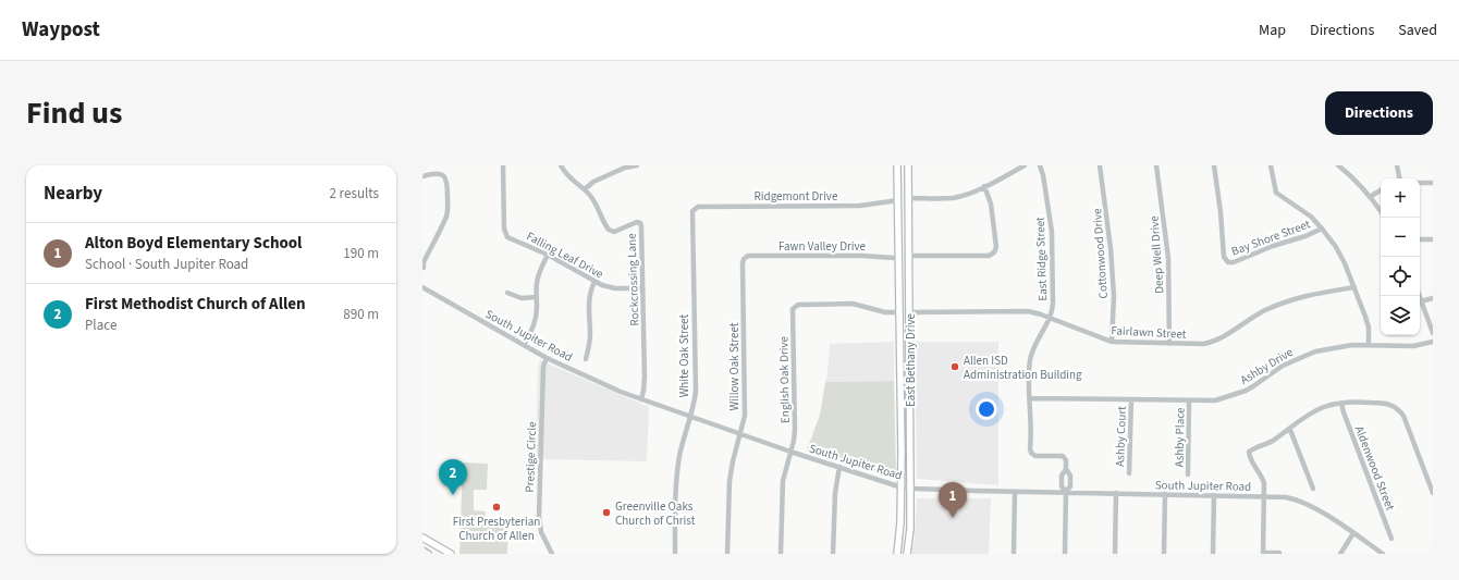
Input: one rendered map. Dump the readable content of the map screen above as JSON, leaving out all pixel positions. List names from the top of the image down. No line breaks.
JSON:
{"streets":{"main road":["East Bethany Drive"],"street":["Ridgemont Drive","Bay Shore Street","Fawn Valley Drive","Cottonwood Drive","Falling Leaf Drive","Deep Well Drive","East Ridge Street","Rockcrossing Lane","Fairlawn Street","South Jupiter Road","White Oak Street","Ashby Drive","Willow Oak Street","English Oak Drive","Ashby Court","Ashby Place","Prestige Circle","Aldenwood Street"]},"crossings":[["Ridgemont Drive","White Oak Street"],["Ridgemont Drive","East Bethany Drive"],["Fawn Valley Drive","East Bethany Drive"],["Fawn Valley Drive","Willow Oak Street"],["Cottonwood Drive","Fairlawn Street"],["Falling Leaf Drive","Rockcrossing Lane"],["Deep Well Drive","Fairlawn Street"],["East Ridge Street","Fairlawn Street"],["East Ridge Street","Ashby Drive"],["Rockcrossing Lane","South Jupiter Road"],["Fairlawn Street","East Bethany Drive"],["South Jupiter Road","White Oak Street"],["South Jupiter Road","East Bethany Drive"],["South Jupiter Road","Willow Oak Street"],["South Jupiter Road","English Oak Drive"],["South Jupiter Road","Prestige Circle"],["East Bethany Drive","English Oak Drive"],["Ashby Drive","Ashby Court"],["Ashby Drive","Ashby Place"]],"places":["Allen ISD Administration Building","First Presbyterian Church of Allen","Greenville Oaks Church of Christ"],"page":{"header":"Waypost","nav":["Map","Directions","Saved"],"title":"Find us","buttons":"Directions","heading":["Nearby","2 results"],"map_buttons":["+","−"],"list":[{"mark":"1","name":"Alton Boyd Elementary School","note":"School · South Jupiter Road","value":"190 m"},{"mark":"2","name":"First Methodist Church of Allen","note":"Place","value":"890 m"}],"pins":["2","1"]}}
